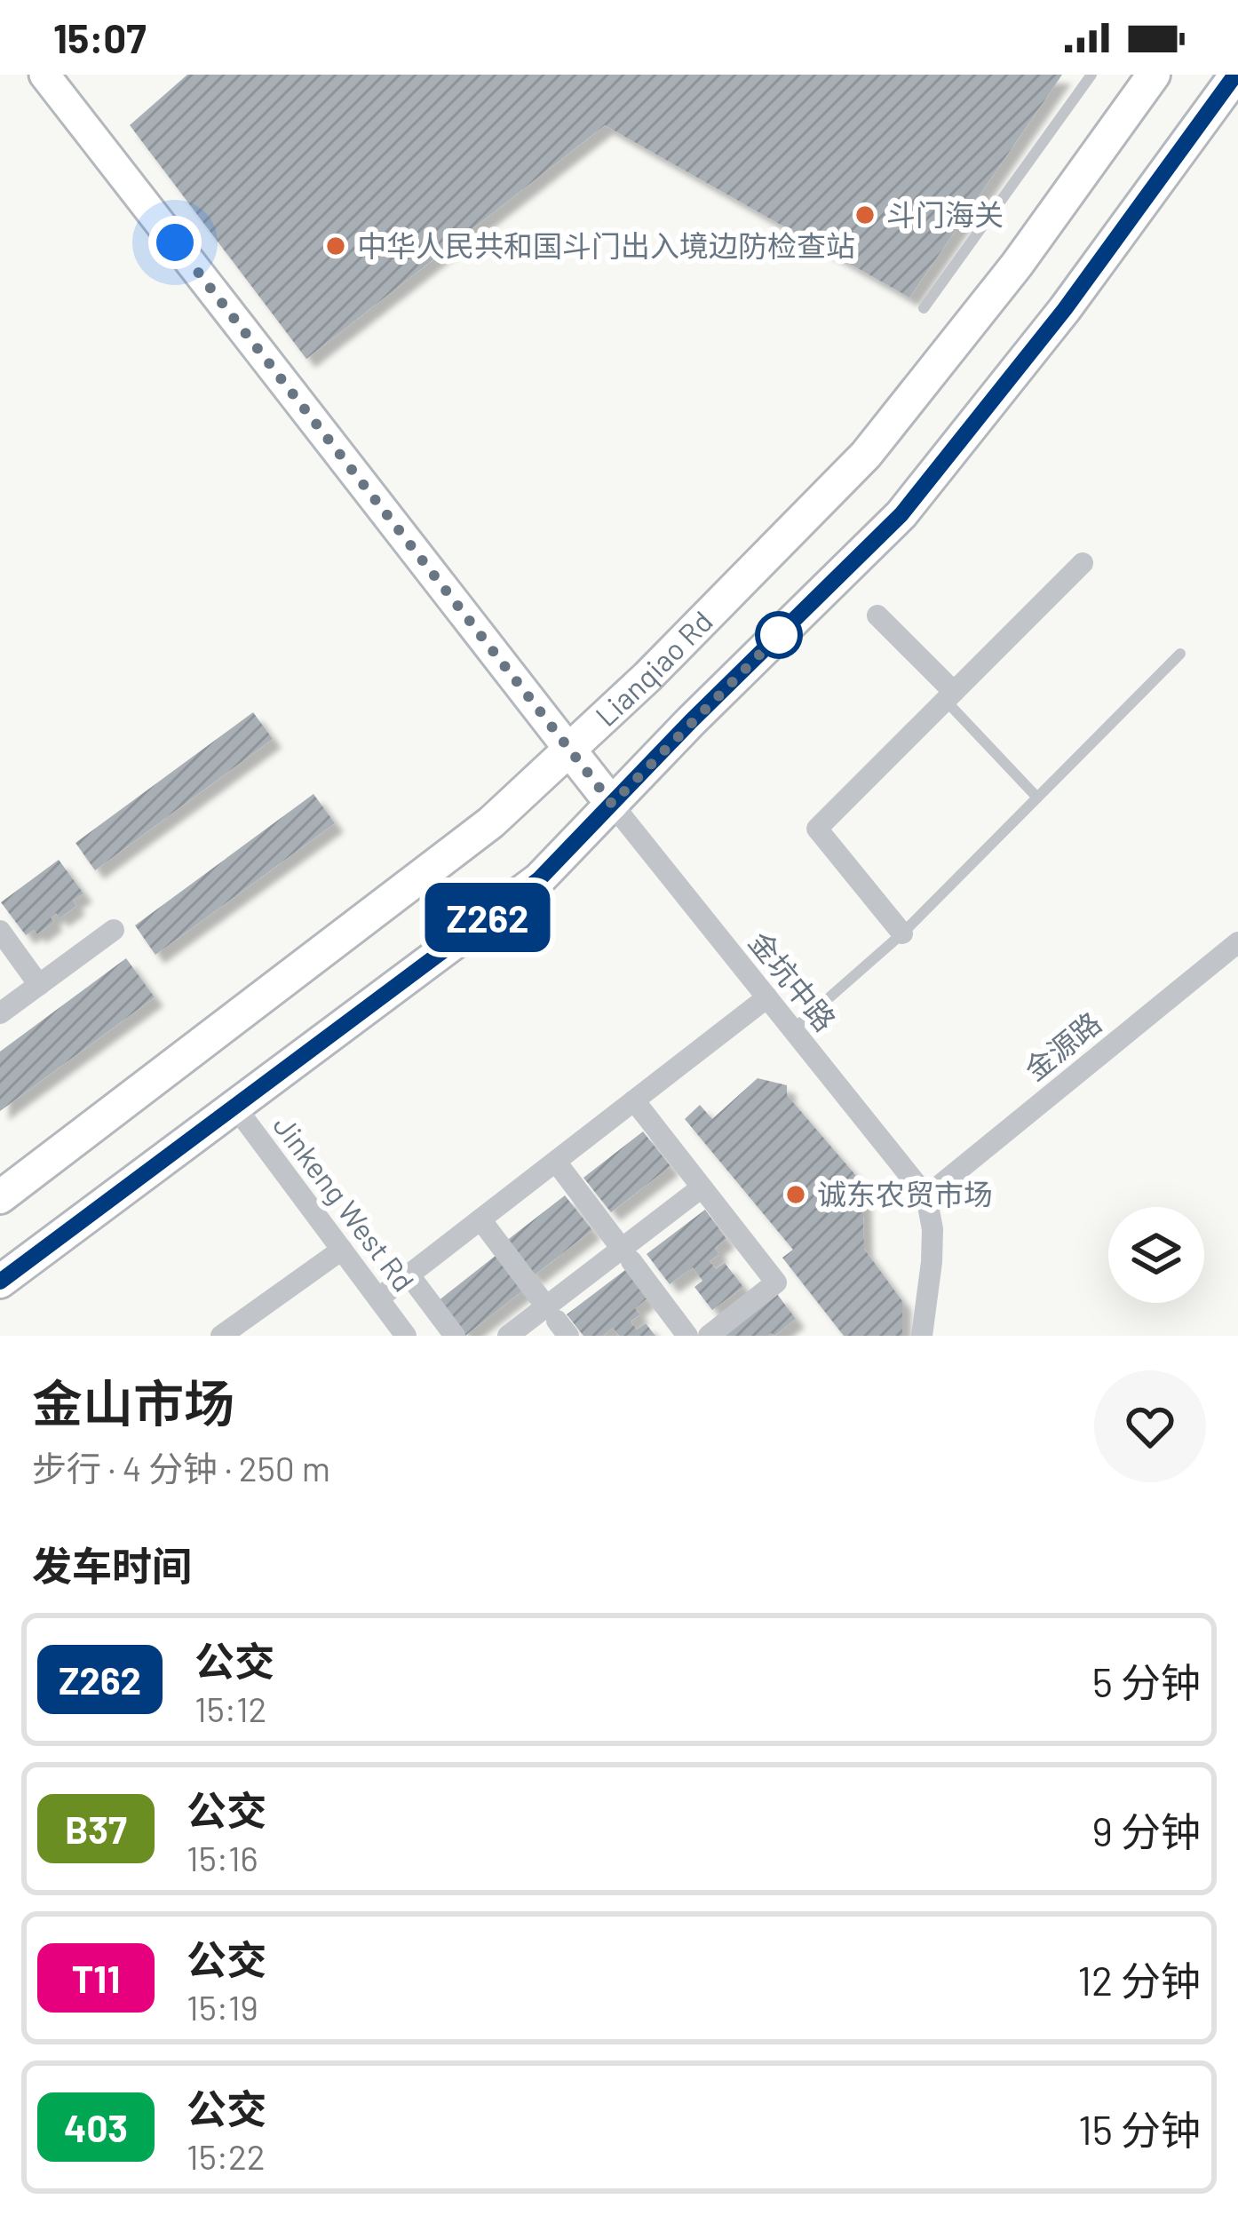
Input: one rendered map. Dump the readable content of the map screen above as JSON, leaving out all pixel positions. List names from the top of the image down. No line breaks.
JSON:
{"streets":{"main road":["Lianqiao Rd"],"street":["金坑中路","金源路","Jinkeng West Rd"]},"crossings":[["金坑中路","金源路"]],"places":["斗门海关","中华人民共和国斗门出入境边防检查站","诚东农贸市场"],"lines":["bus line Z262"],"page":{"status":"15:07","on_map":"Z262","heading":[["金山市场","步行 · 4 分钟 · 250 m"],"发车时间"],"list":[{"mark":"Z262","name":"公交","note":"15:12","value":"5 分钟"},{"mark":"B37","name":"公交","note":"15:16","value":"9 分钟"},{"mark":"T11","name":"公交","note":"15:19","value":"12 分钟"},{"mark":"403","name":"公交","note":"15:22","value":"15 分钟"}]}}
